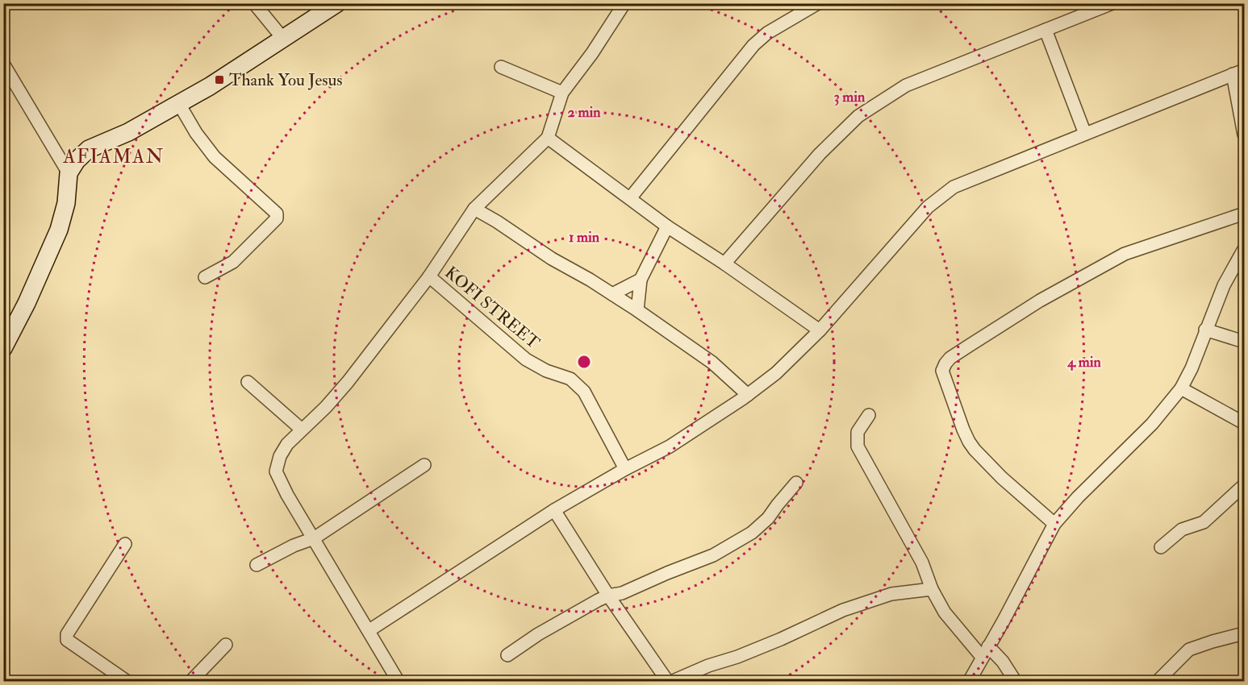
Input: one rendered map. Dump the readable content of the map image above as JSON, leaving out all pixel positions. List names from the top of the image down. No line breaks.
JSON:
{"streets":{"street":["KOFI STREET"]},"districts":["AFIAMAN"],"places":{"transit":["Thank You Jesus"]},"rings":["3 min","2 min","1 min","4 min"]}
